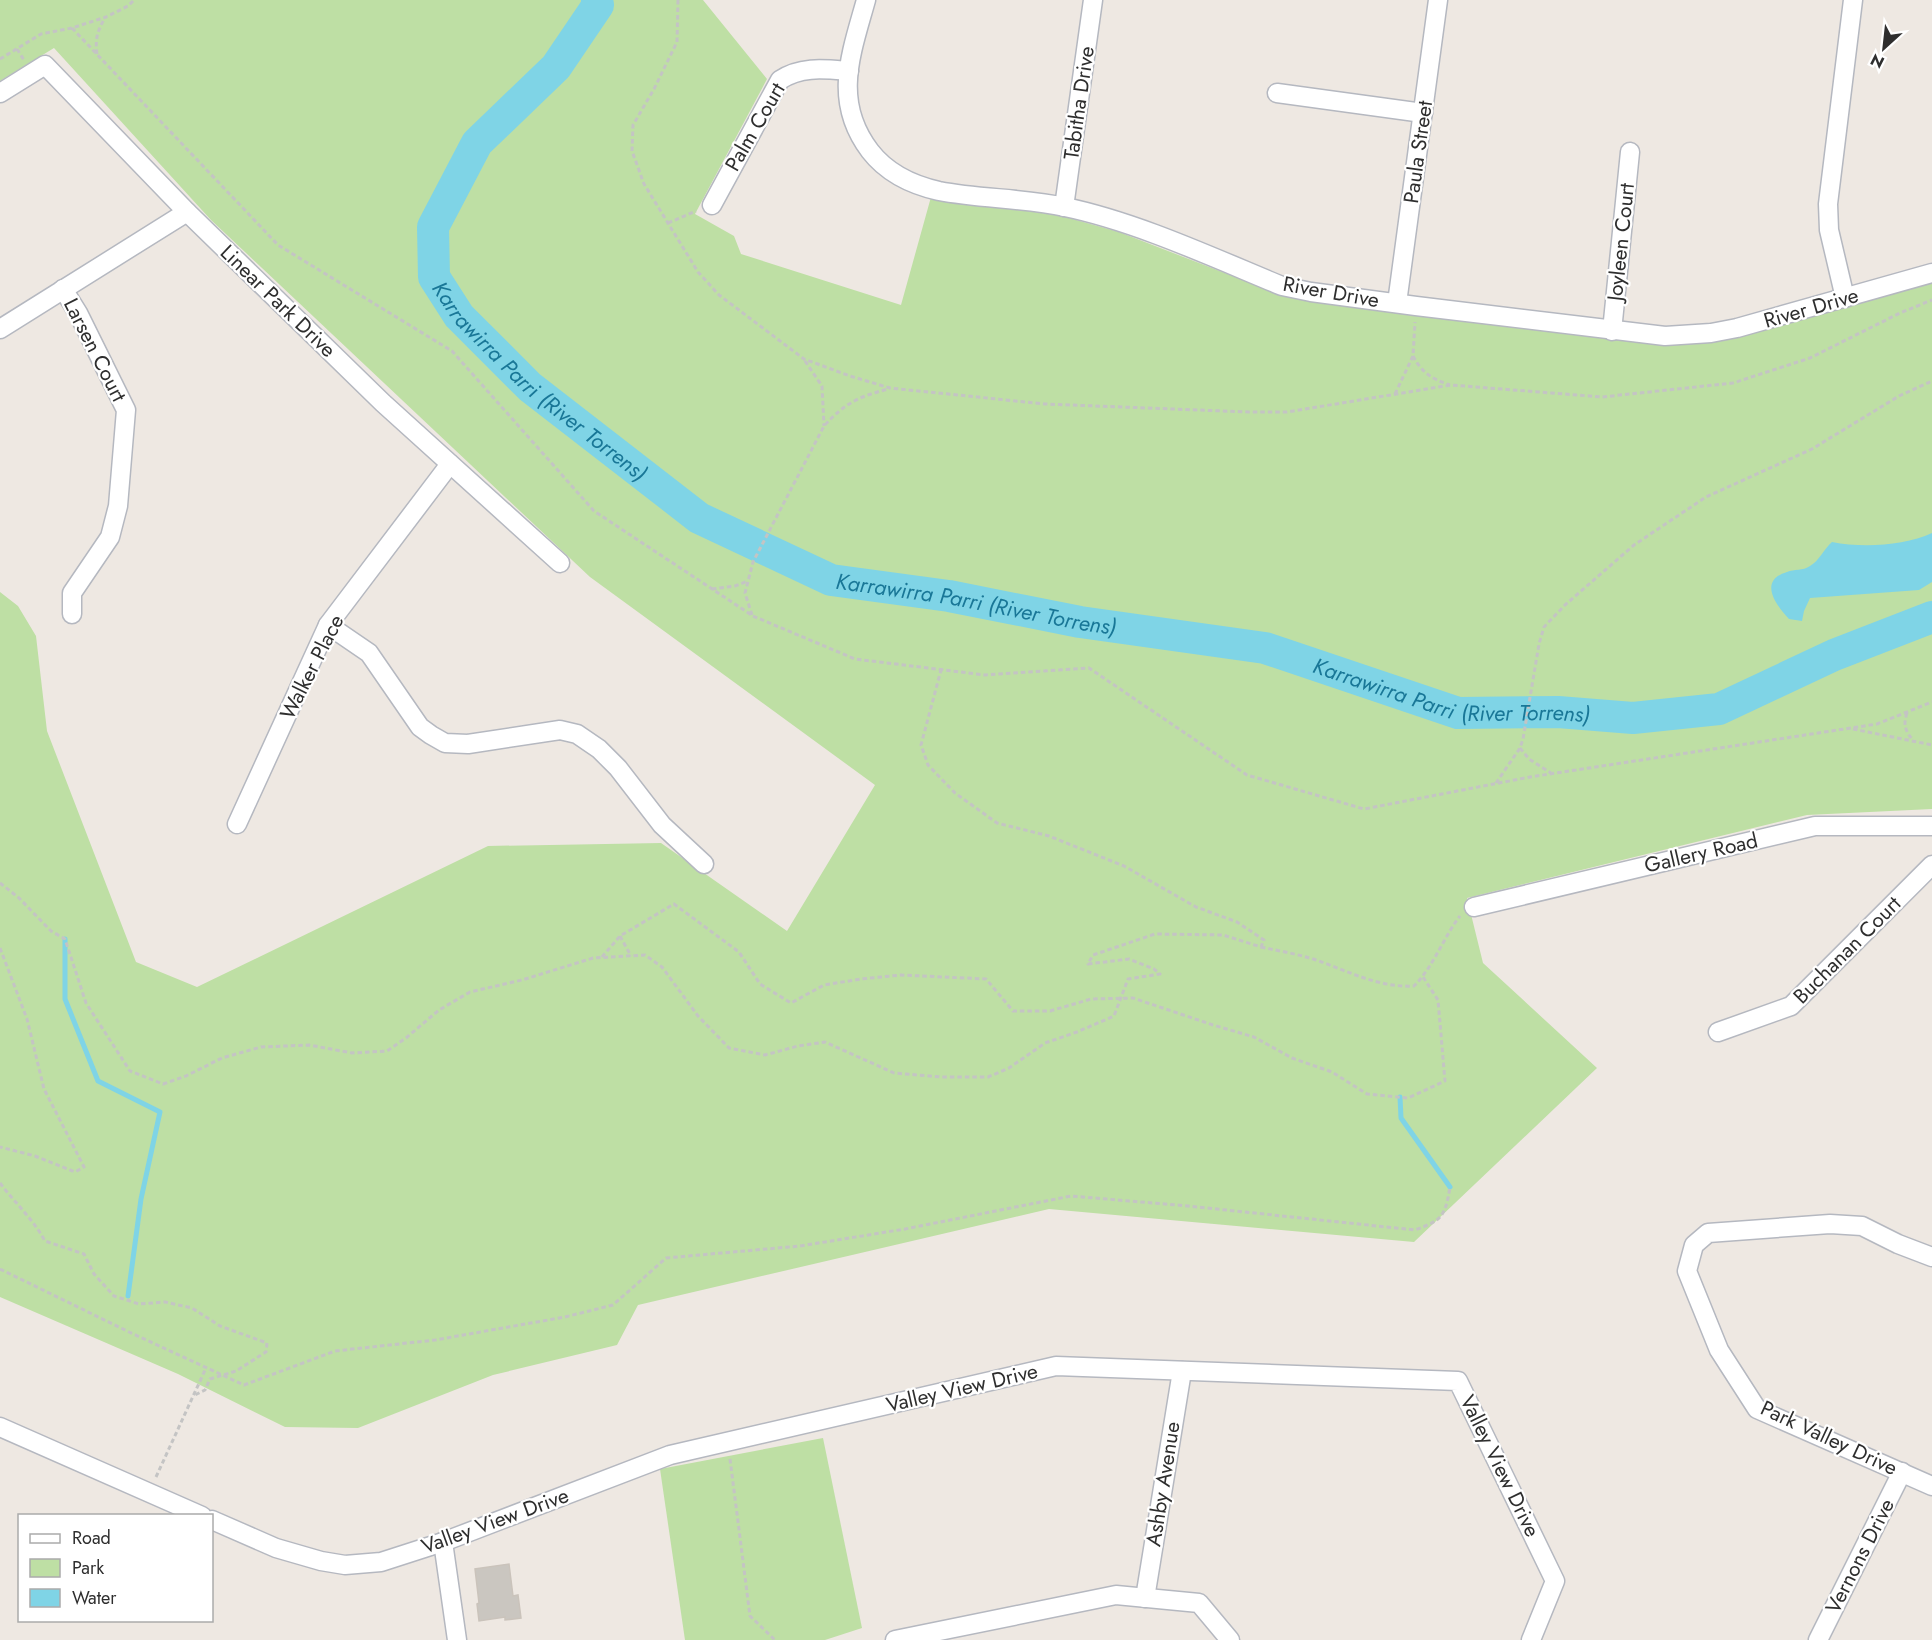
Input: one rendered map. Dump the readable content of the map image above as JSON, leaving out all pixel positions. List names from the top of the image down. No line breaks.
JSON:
{"streets":{"street":["Tabitha Drive","Palm Court","Paula Street","Joyleen Court","River Drive","Linear Park Drive","Larsen Court","Walker Place","Gallery Road","Buchanan Court","Valley View Drive","Park Valley Drive","Ashby Avenue","Vernons Drive"]},"crossings":[["Tabitha Drive","River Drive"],["Palm Court","River Drive"],["Paula Street","River Drive"],["Joyleen Court","River Drive"],["Linear Park Drive","Walker Place"],["Valley View Drive","Ashby Avenue"],["Park Valley Drive","Vernons Drive"]],"water":["Karrawirra Parri (River Torrens)"],"legend":["Road","Park","Water"],"north":"bottom left"}
